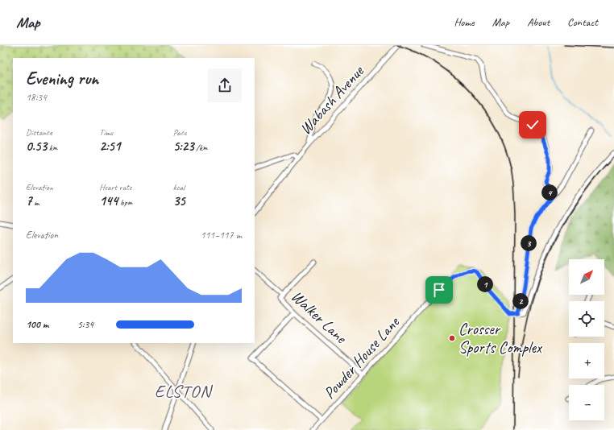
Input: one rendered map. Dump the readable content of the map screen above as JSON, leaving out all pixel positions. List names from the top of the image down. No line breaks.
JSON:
{"streets":{"street":["Wabash Avenue","Walker Lane","Powder House Lane"]},"crossings":[["Walker Lane","Powder House Lane"]],"districts":["ELSTON"],"places":["Crosser Sports Complex"],"north":"top right","page":{"header":"Map","nav":["Home","Map","About","Contact"],"heading":["Evening run","18:34"],"stats":[["Distance","0.53 km"],["Time","2:51"],["Pace","5:23 /km"],["Elevation","7 m"],["Heart rate","144 bpm"],["kcal","35"]],"pins":["4","3","1","2"],"chart":["Elevation","111–117 m"],"map_buttons":["+","−"],"list":[{"name":"100 m","note":"5:34"}]}}
